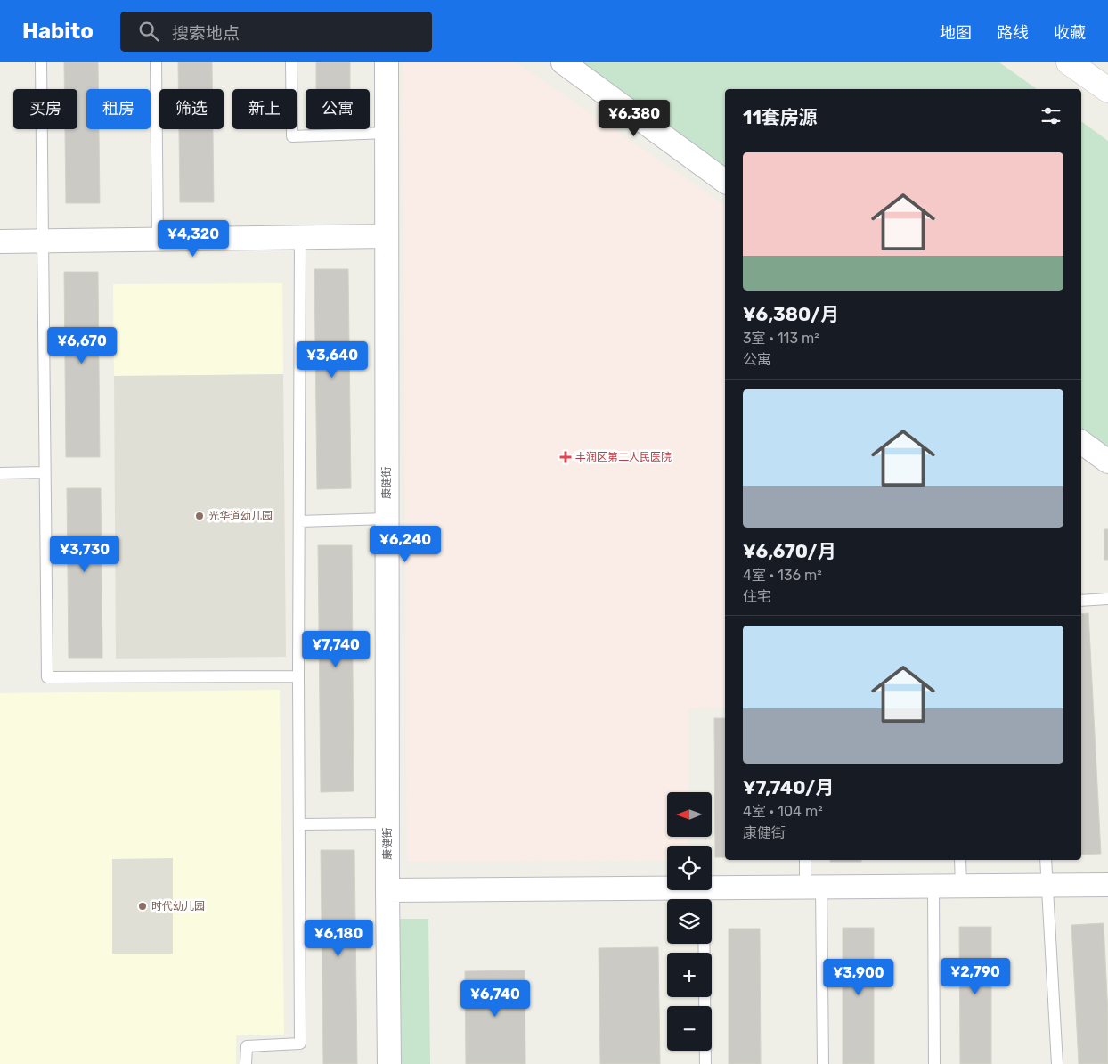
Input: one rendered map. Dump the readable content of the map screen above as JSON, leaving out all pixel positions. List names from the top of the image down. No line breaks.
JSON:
{"streets":{"street":["康健街"]},"places":{"health":["丰润区第二人民医院"],"other":["光华道幼儿园","时代幼儿园"]},"north":"left","page":{"header":"Habito","search":"搜索地点","nav":["地图","路线","收藏"],"chip":["买房","租房","筛选","新上","公寓"],"heading":"11套房源","price":["¥6,380","¥4,320","¥6,670","¥3,640","¥6,240","¥3,730","¥7,740","¥6,180","¥2,790","¥3,900","¥6,740"],"list":[{"name":"¥6,380/月","note":"3室 · 113 m² · 公寓"},{"name":"¥6,670/月","note":"4室 · 136 m² · 住宅"},{"name":"¥7,740/月","note":"4室 · 104 m² · 康健街"}],"map_buttons":["+","−"]}}
